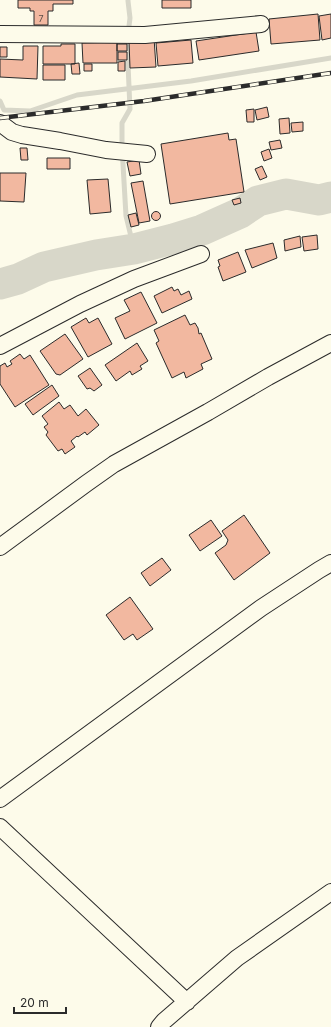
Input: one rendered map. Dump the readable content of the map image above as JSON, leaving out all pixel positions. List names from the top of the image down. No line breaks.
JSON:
{"house_numbers":["7"],"scale_bar":"20 m"}
